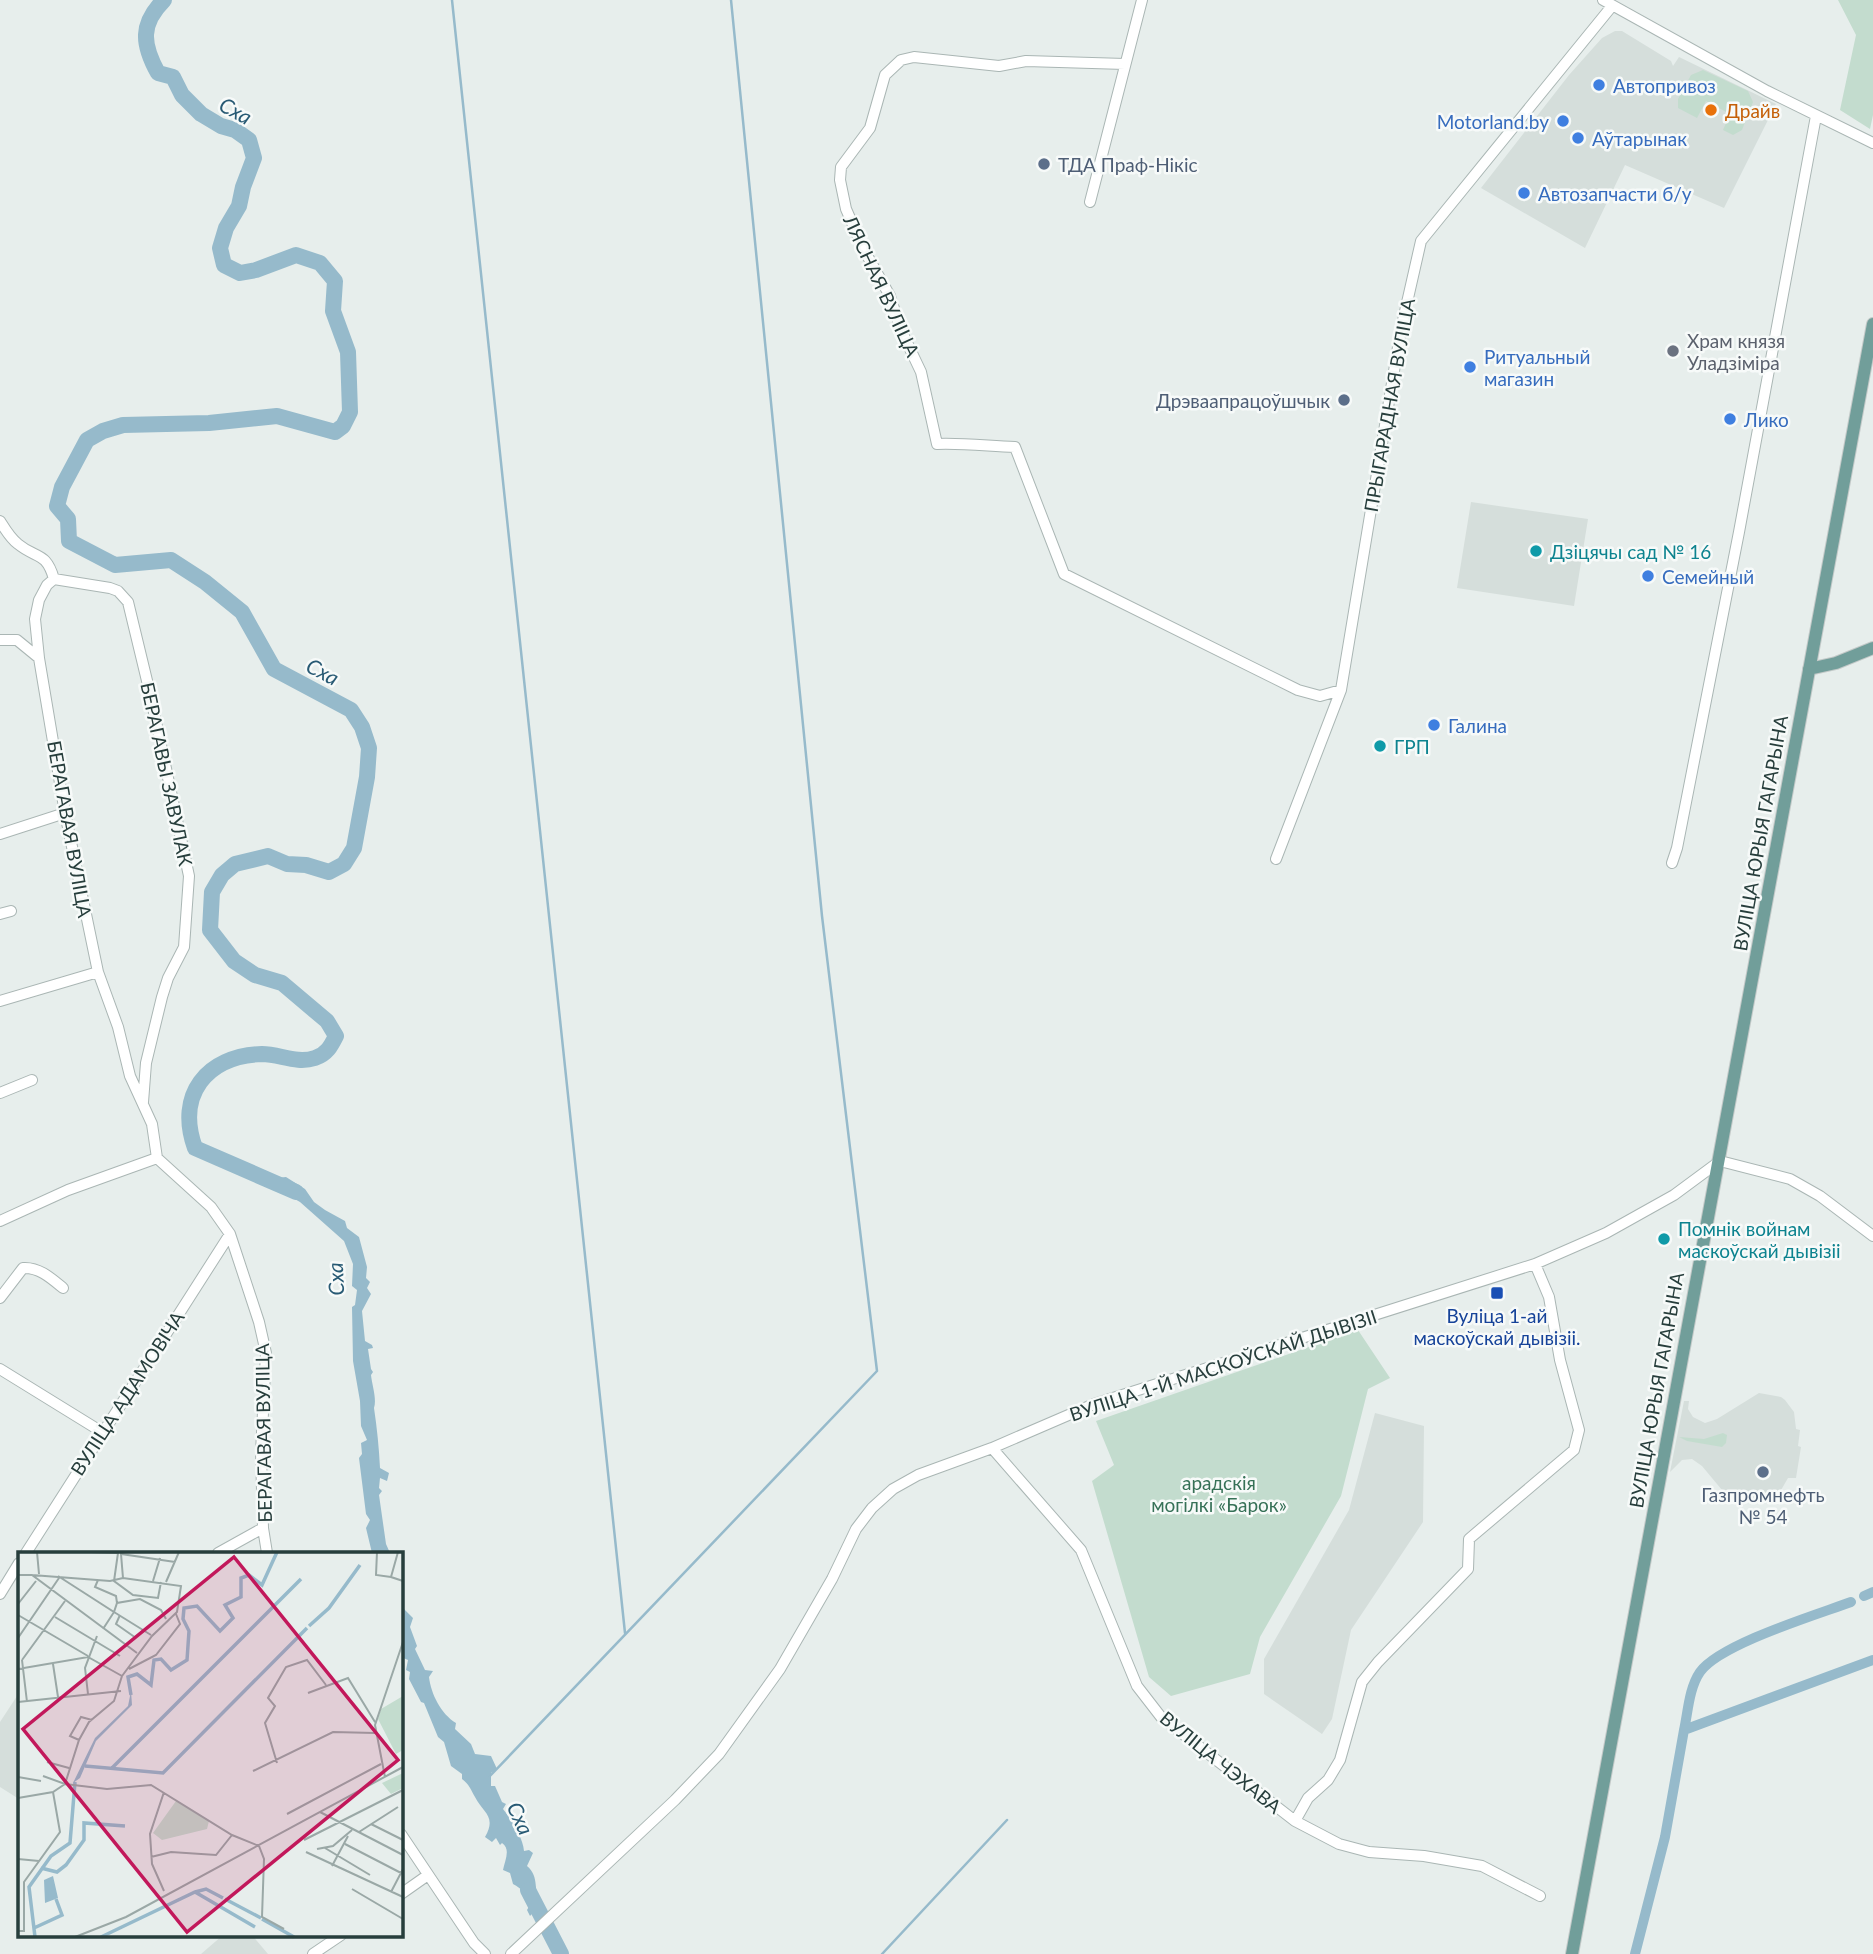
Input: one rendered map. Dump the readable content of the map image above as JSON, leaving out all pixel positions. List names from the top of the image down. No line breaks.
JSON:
{"streets":{"main road":["ВУЛІЦА ЮРЫЯ ГАГАРЫНА"],"street":["ЛЯСНАЯ ВУЛІЦА","ПРЫГАРАДНАЯ ВУЛІЦА","БЕРАГАВЫ ЗАВУЛАК","БЕРАГАВАЯ ВУЛІЦА","ВУЛІЦА 1-Й МАСКОЎСКАЙ ДЫВІЗІІ","ВУЛІЦА АДАМОВІЧА","ВУЛІЦА ЧЭХАВА"]},"crossings":[["ЛЯСНАЯ ВУЛІЦА","ПРЫГАРАДНАЯ ВУЛІЦА"],["БЕРАГАВЫ ЗАВУЛАК","БЕРАГАВАЯ ВУЛІЦА"],["БЕРАГАВАЯ ВУЛІЦА","ВУЛІЦА АДАМОВІЧА"],["ВУЛІЦА ЮРЫЯ ГАГАРЫНА","ВУЛІЦА 1-Й МАСКОЎСКАЙ ДЫВІЗІІ"],["ВУЛІЦА 1-Й МАСКОЎСКАЙ ДЫВІЗІІ","ВУЛІЦА ЧЭХАВА"]],"water":["Сха"],"parks":["арадскія могілкі «Барок»"],"places":{"other":["Автопривоз","Драйв","Motorland.by","Аўтарынак","ТДА Праф-Нікіс","Автозапчасти б/у","Храм князя Уладзіміра","Ритуальный магазин","Дрэваапрацоўшчык","Лико","Дзіцячы сад № 16","Семейный","Галина","ГРП","Помнік войнам маскоўскай дывізіі","Газпромнефть № 54"],"transit":["Вуліца 1-ай маскоўскай дывізіі."]}}
